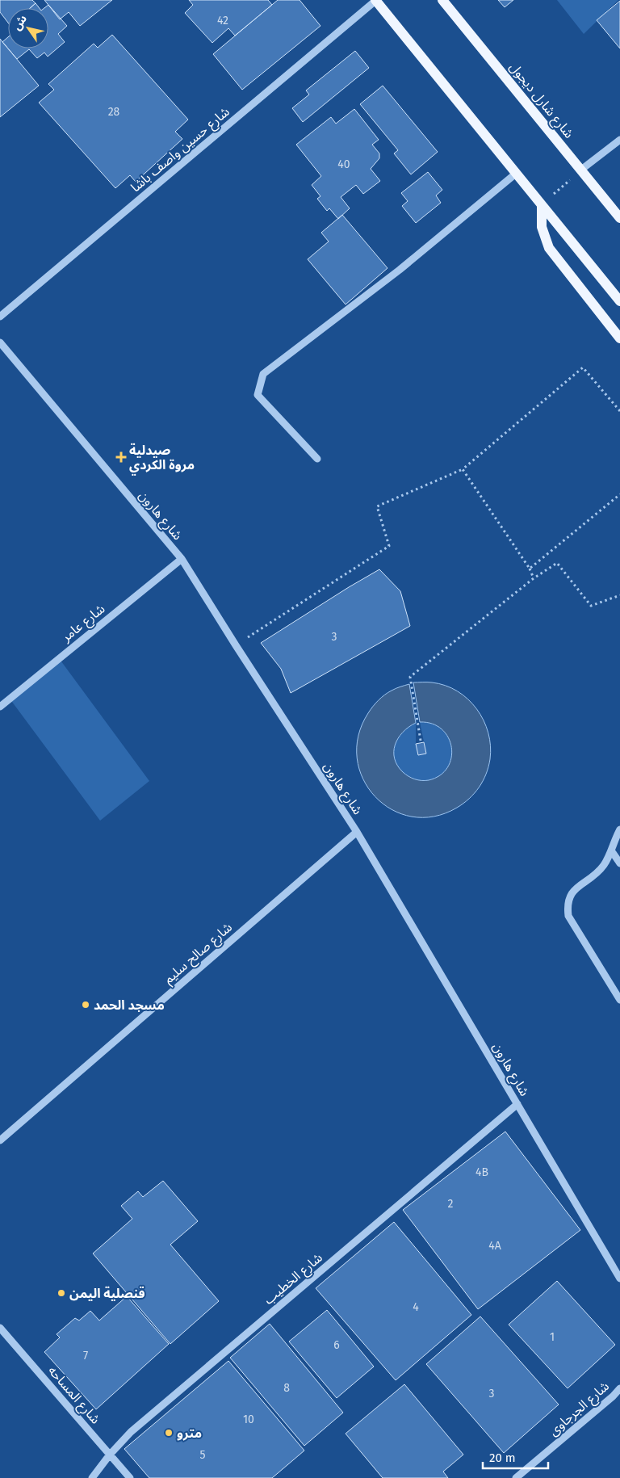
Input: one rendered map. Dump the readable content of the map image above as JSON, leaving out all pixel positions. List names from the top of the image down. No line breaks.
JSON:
{"streets":{"main road":["شارع شارل ديجول"],"street":["شارع حسين واصف باشا","شارع هارون","شارع عامر","شارع صالح سليم","شارع الخطيب","شارع المساحه","شارع الجرجاوى"]},"crossings":[["شارع هارون","شارع عامر"],["شارع هارون","شارع صالح سليم"],["شارع هارون","شارع الخطيب"],["شارع الخطيب","شارع المساحه"]],"places":{"health":["صيدلية مروة الكردي"],"other":["مسجد الحمد","قنصلية اليمن","مترو"]},"house_numbers":["42","28","40","3","4B","2","4A","4","1","6","7","8","3","10","5"],"scale_bar":"20 m","north":"top left"}
